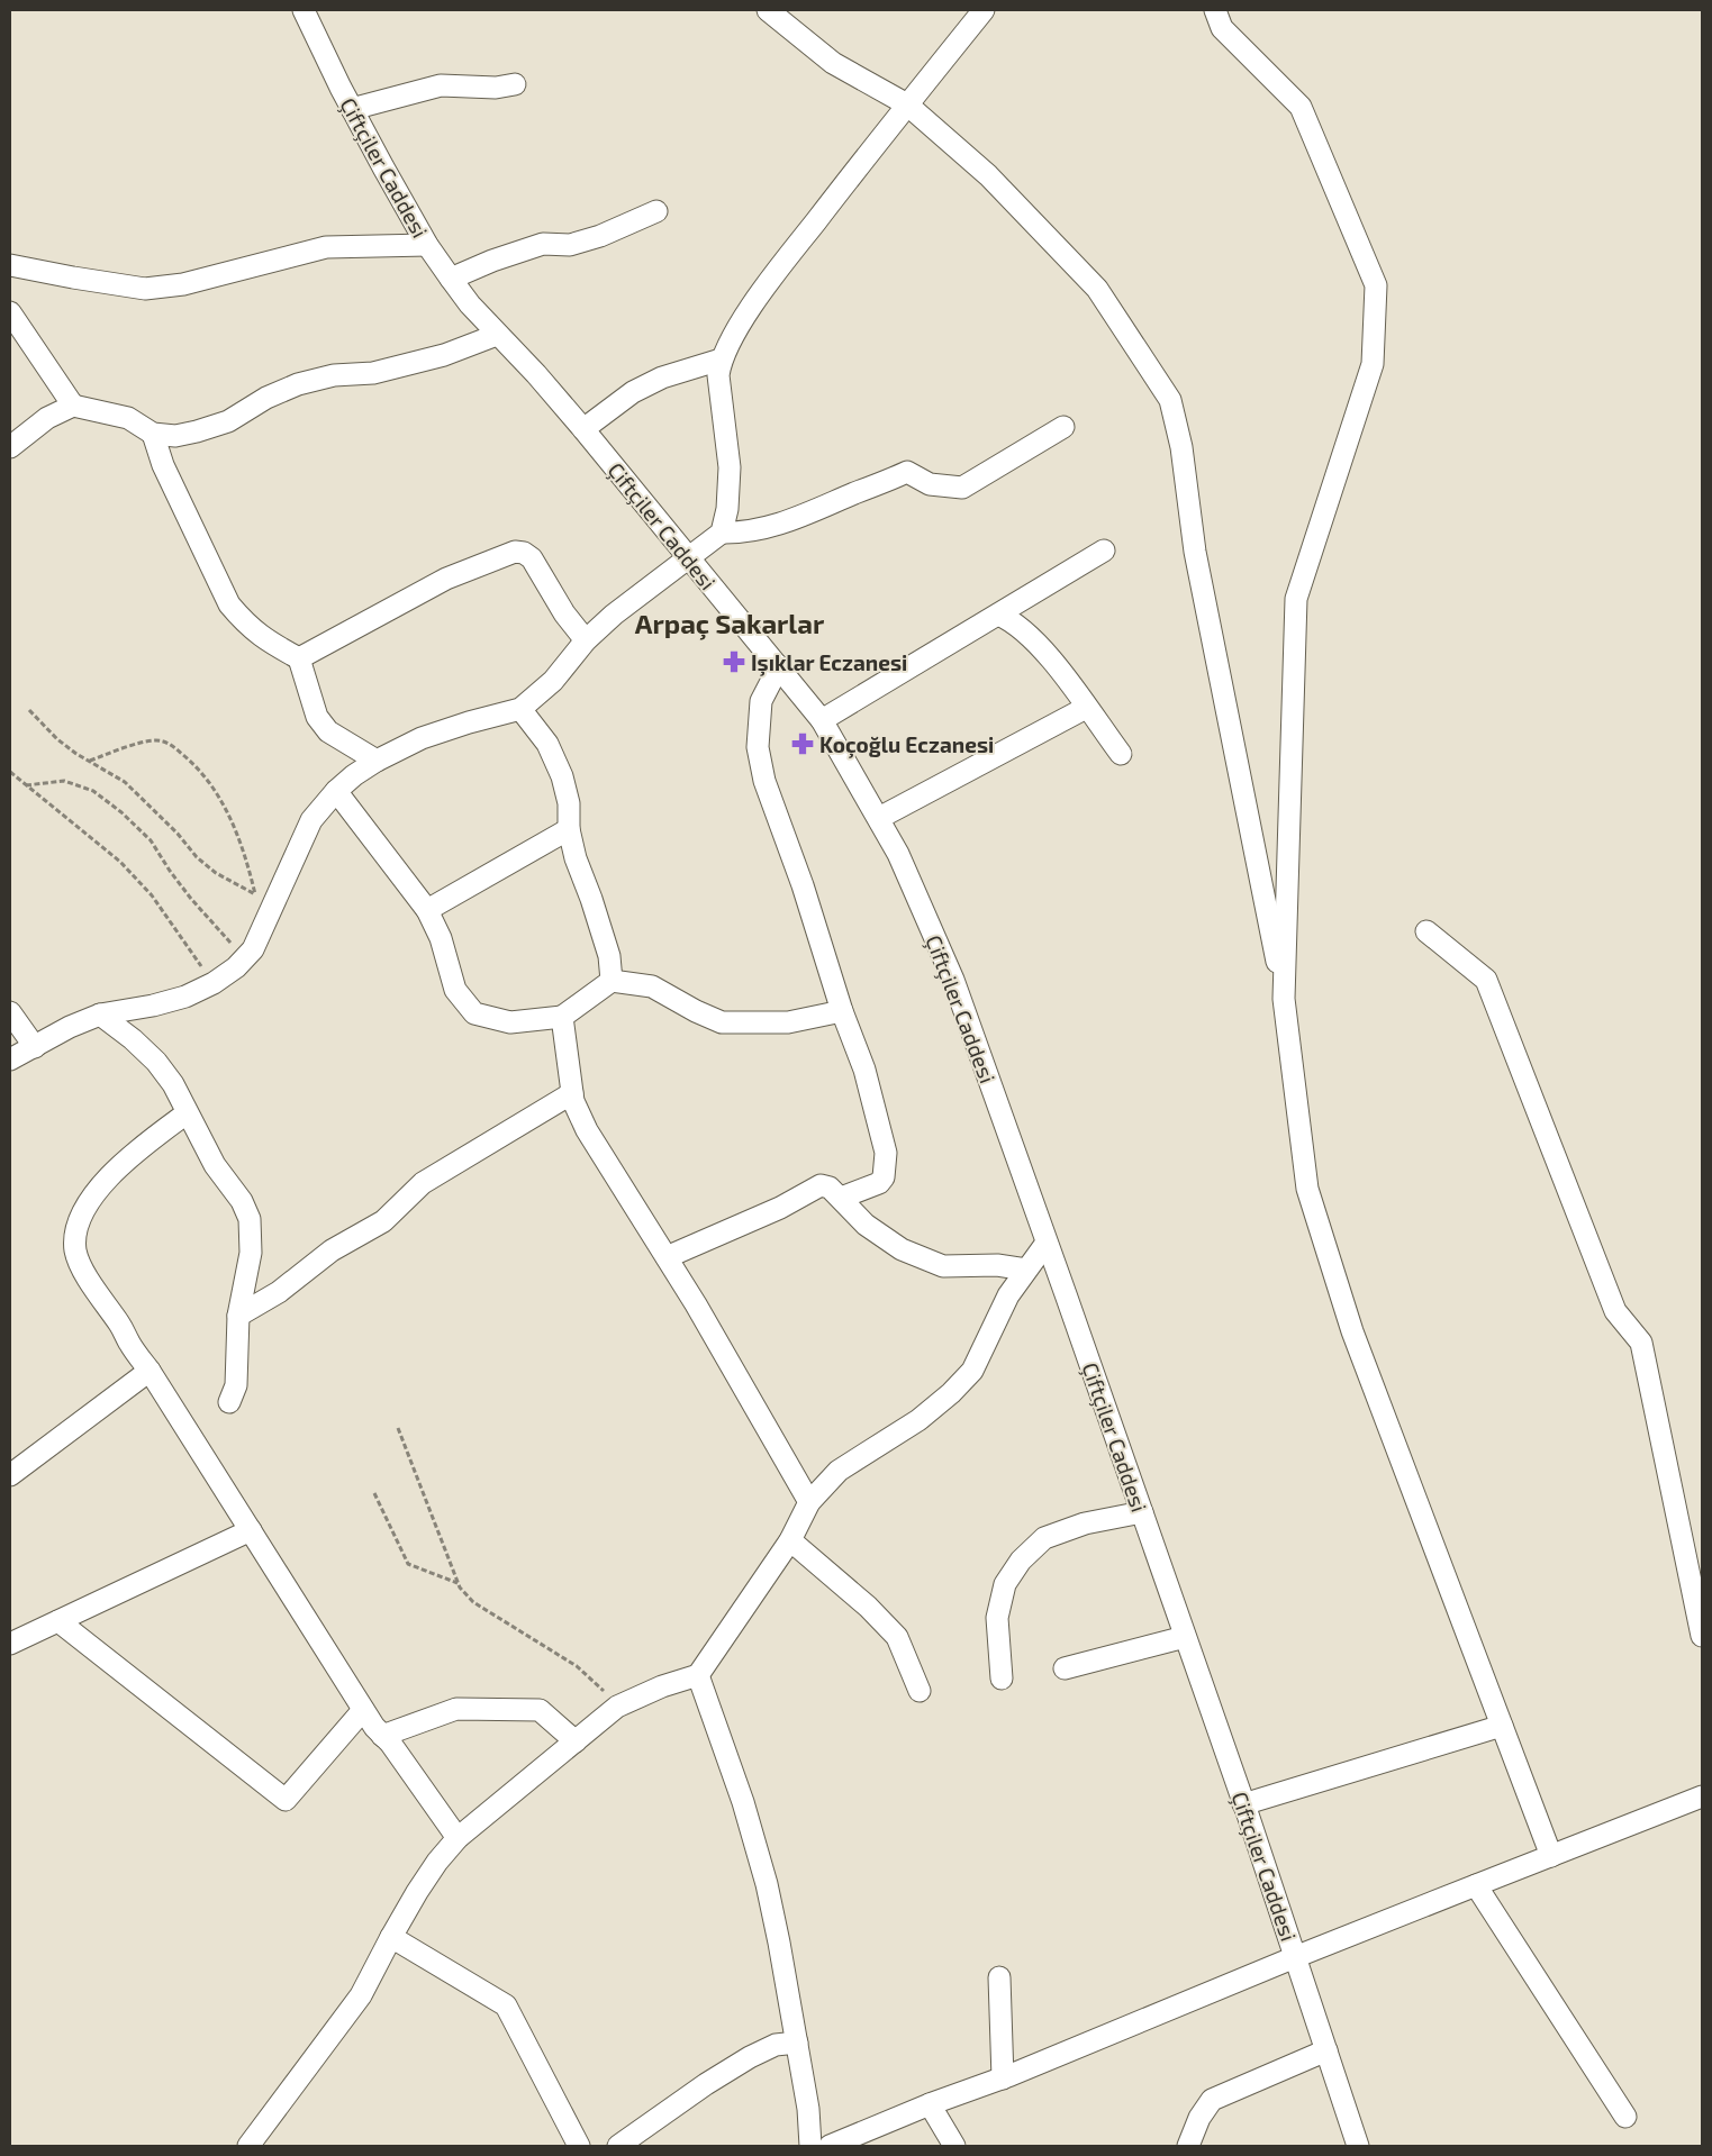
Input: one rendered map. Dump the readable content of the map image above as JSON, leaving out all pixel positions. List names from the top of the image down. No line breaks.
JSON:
{"streets":{"street":["Çiftçiler Caddesi"]},"districts":["Arpaç Sakarlar"],"places":{"pharmacy":["Işıklar Eczanesi","Koçoğlu Eczanesi"]}}
